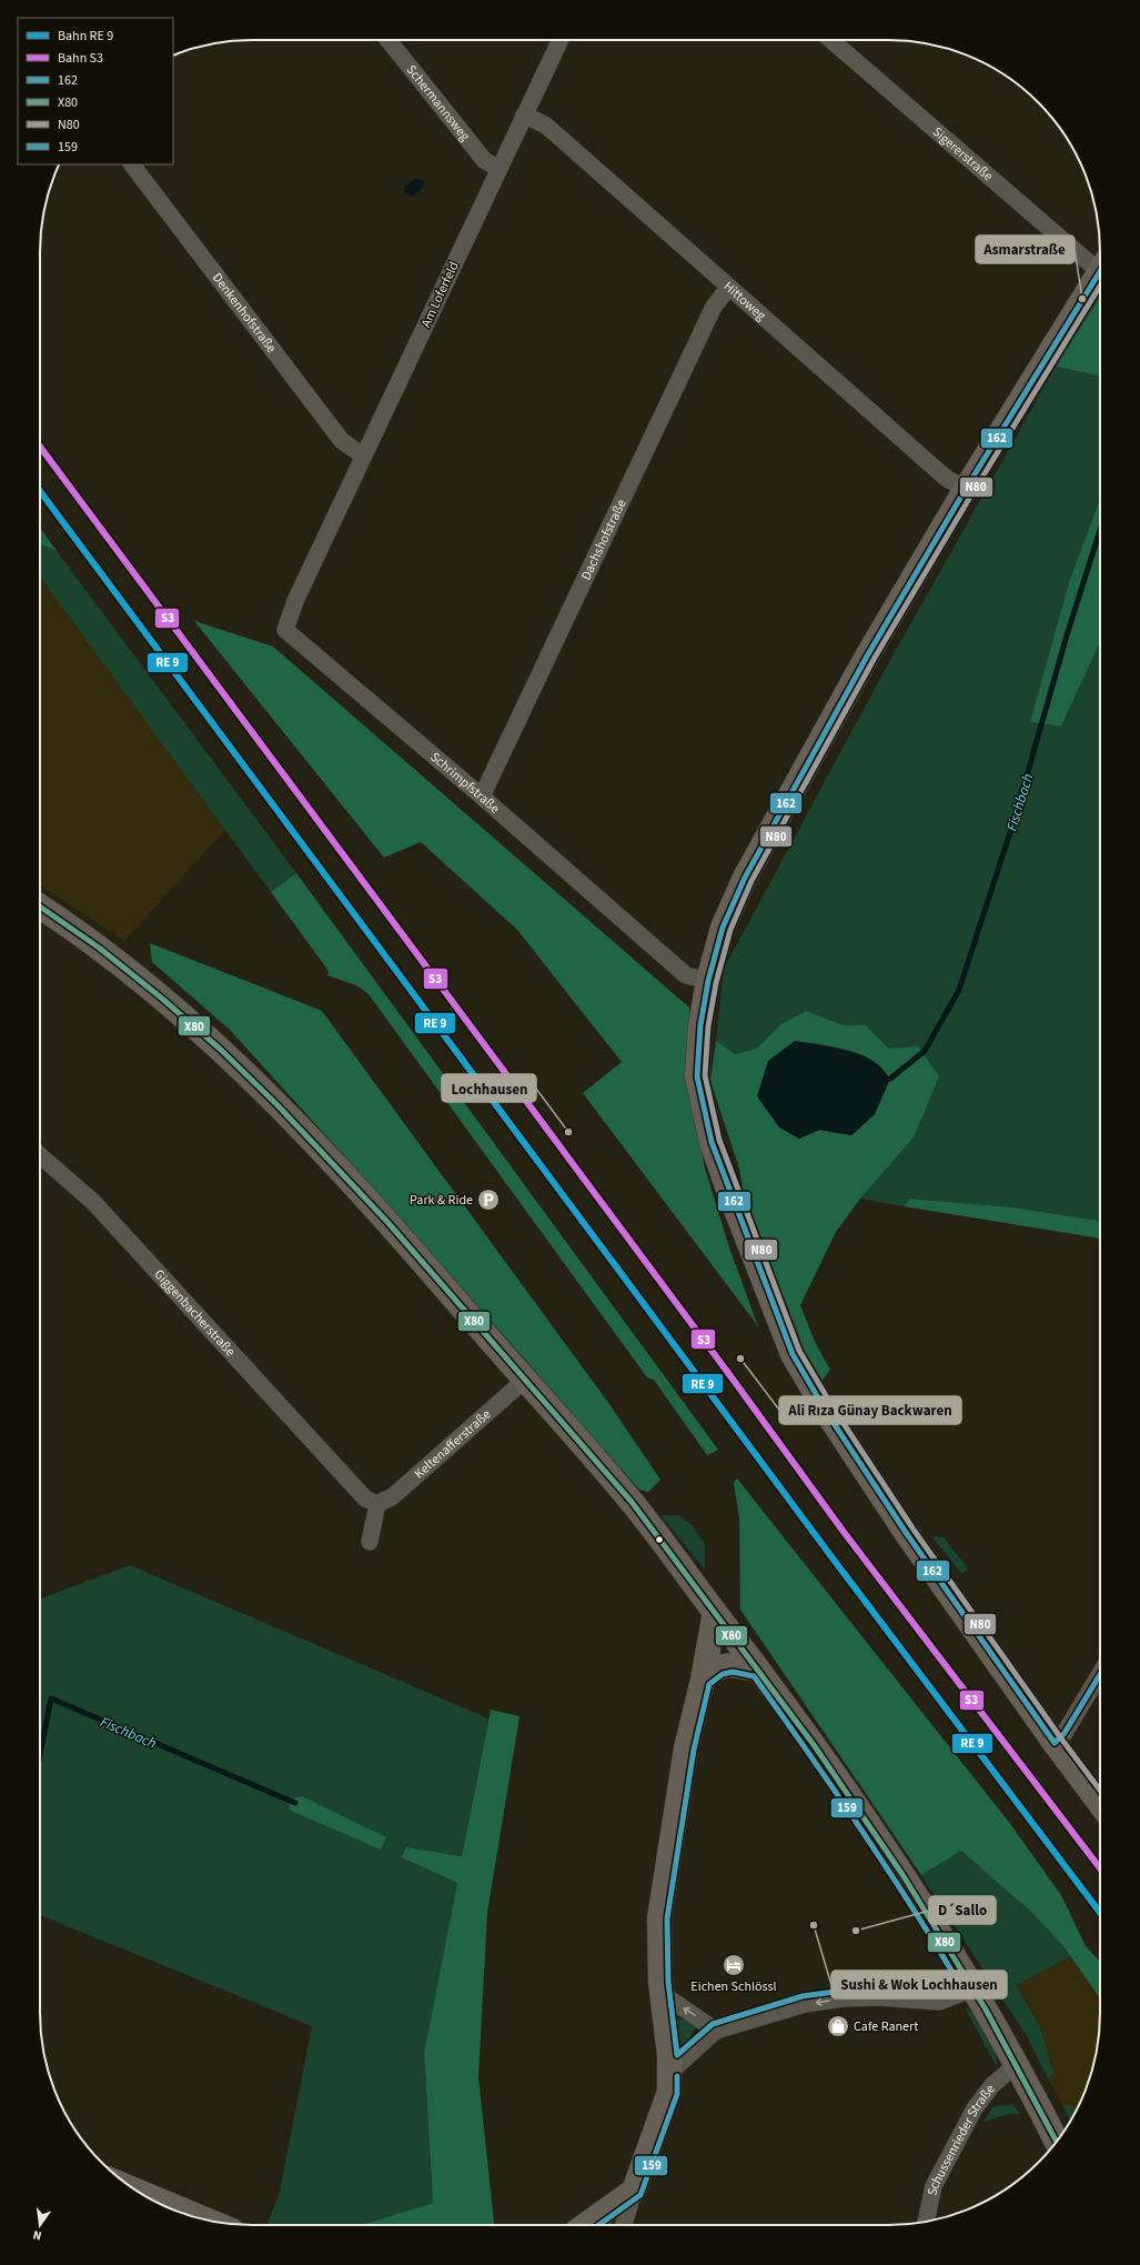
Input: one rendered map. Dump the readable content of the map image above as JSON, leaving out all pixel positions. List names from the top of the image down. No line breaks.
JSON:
{"streets":{"street":["Schermannsweg","Sigererstraße","Am Loferfeld","Hittoweg","Denkenhofstraße","Dachshofstraße","Schrimpfstraße","Giggenbacherstraße","Keltenafferstraße","Schussenrieder Straße"]},"crossings":[["Schermannsweg","Am Loferfeld"],["Am Loferfeld","Hittoweg"],["Am Loferfeld","Denkenhofstraße"],["Am Loferfeld","Schrimpfstraße"],["Hittoweg","Dachshofstraße"],["Dachshofstraße","Schrimpfstraße"],["Giggenbacherstraße","Keltenafferstraße"]],"water":["Fischbach"],"places":{"other":["Asmarstraße","Lochhausen","Ali Rıza Günay Backwaren","Sushi & Wok Lochhausen","D´Sallo"],"parking":["Park & Ride"],"hotel":["Eichen Schlössl"],"shop":["Cafe Ranert"]},"lines":["transit line 162","transit line N80","rail line S3","transit line X80","transit line 159"],"legend":["Bahn RE 9","Bahn S3","162","X80","N80","159"],"north":"bottom"}
